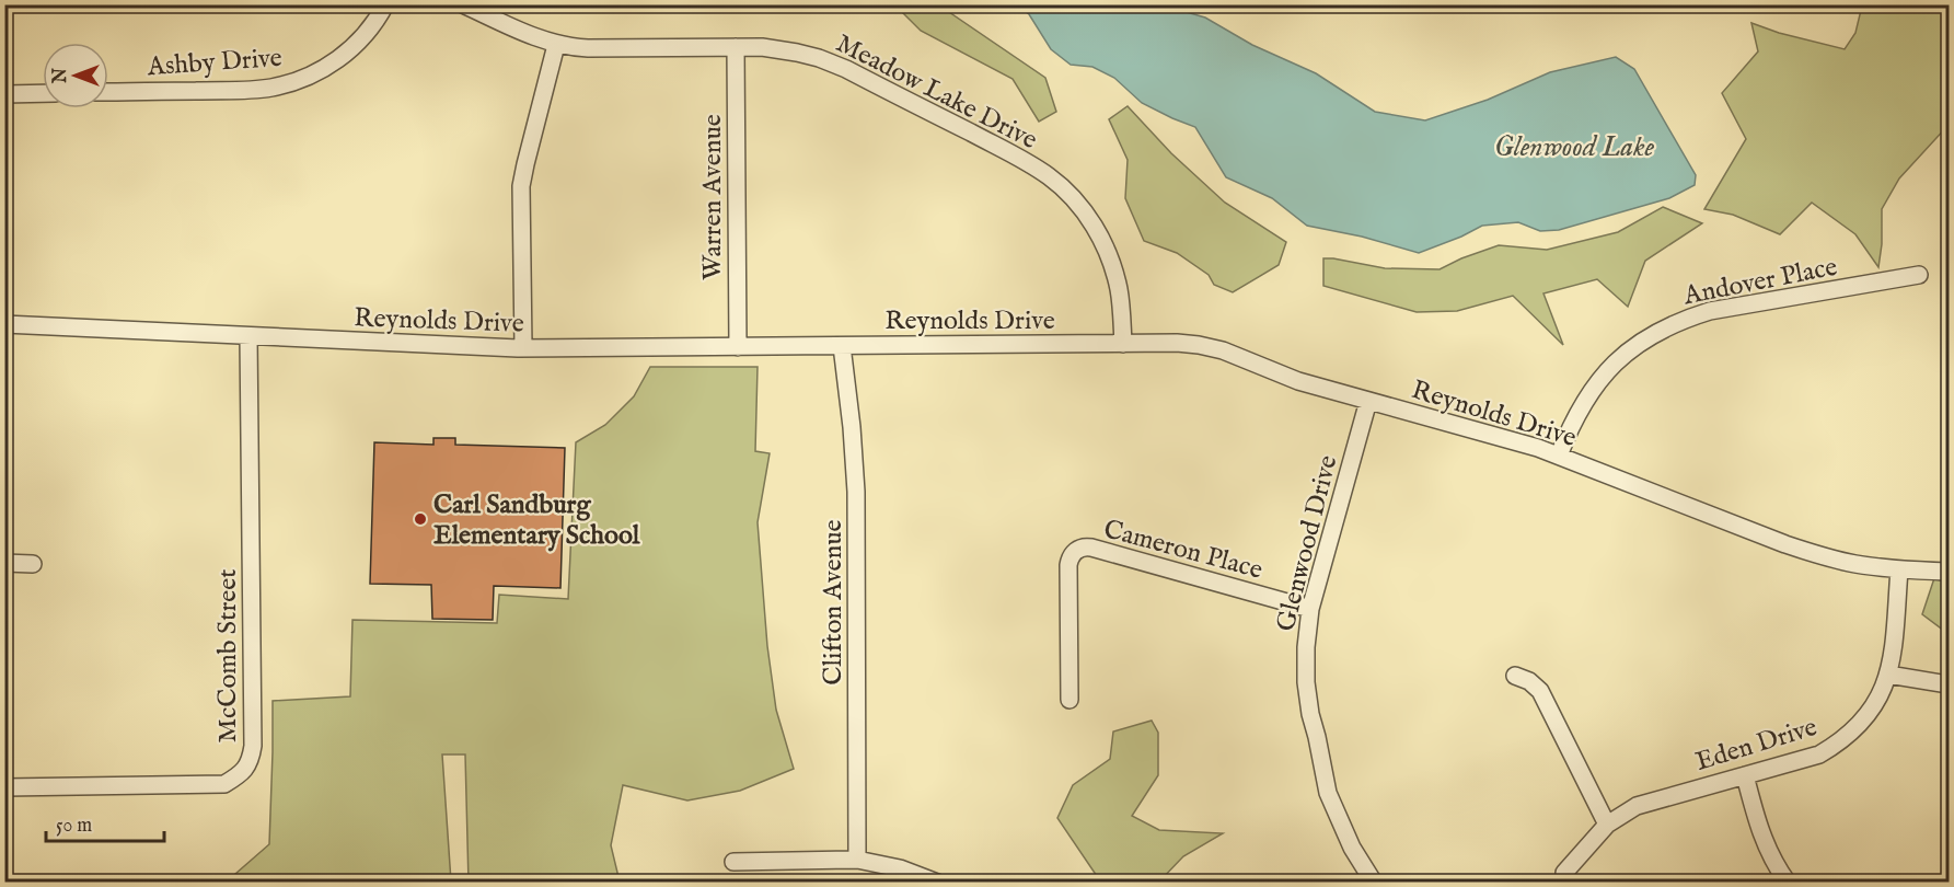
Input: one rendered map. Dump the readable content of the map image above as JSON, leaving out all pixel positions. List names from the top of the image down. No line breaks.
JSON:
{"streets":{"street":["Ashby Drive","Meadow Lake Drive","Warren Avenue","Andover Place","Reynolds Drive","Glenwood Drive","Cameron Place","Clifton Avenue","McComb Street","Eden Drive"]},"crossings":[["Meadow Lake Drive","Warren Avenue"],["Meadow Lake Drive","Reynolds Drive"],["Warren Avenue","Reynolds Drive"],["Andover Place","Reynolds Drive"],["Reynolds Drive","Glenwood Drive"],["Reynolds Drive","Clifton Avenue"],["Reynolds Drive","McComb Street"],["Reynolds Drive","Eden Drive"],["Glenwood Drive","Cameron Place"]],"water":["Glenwood Lake"],"places":["Carl Sandburg Elementary School"],"scale_bar":"50 m","north":"left"}
